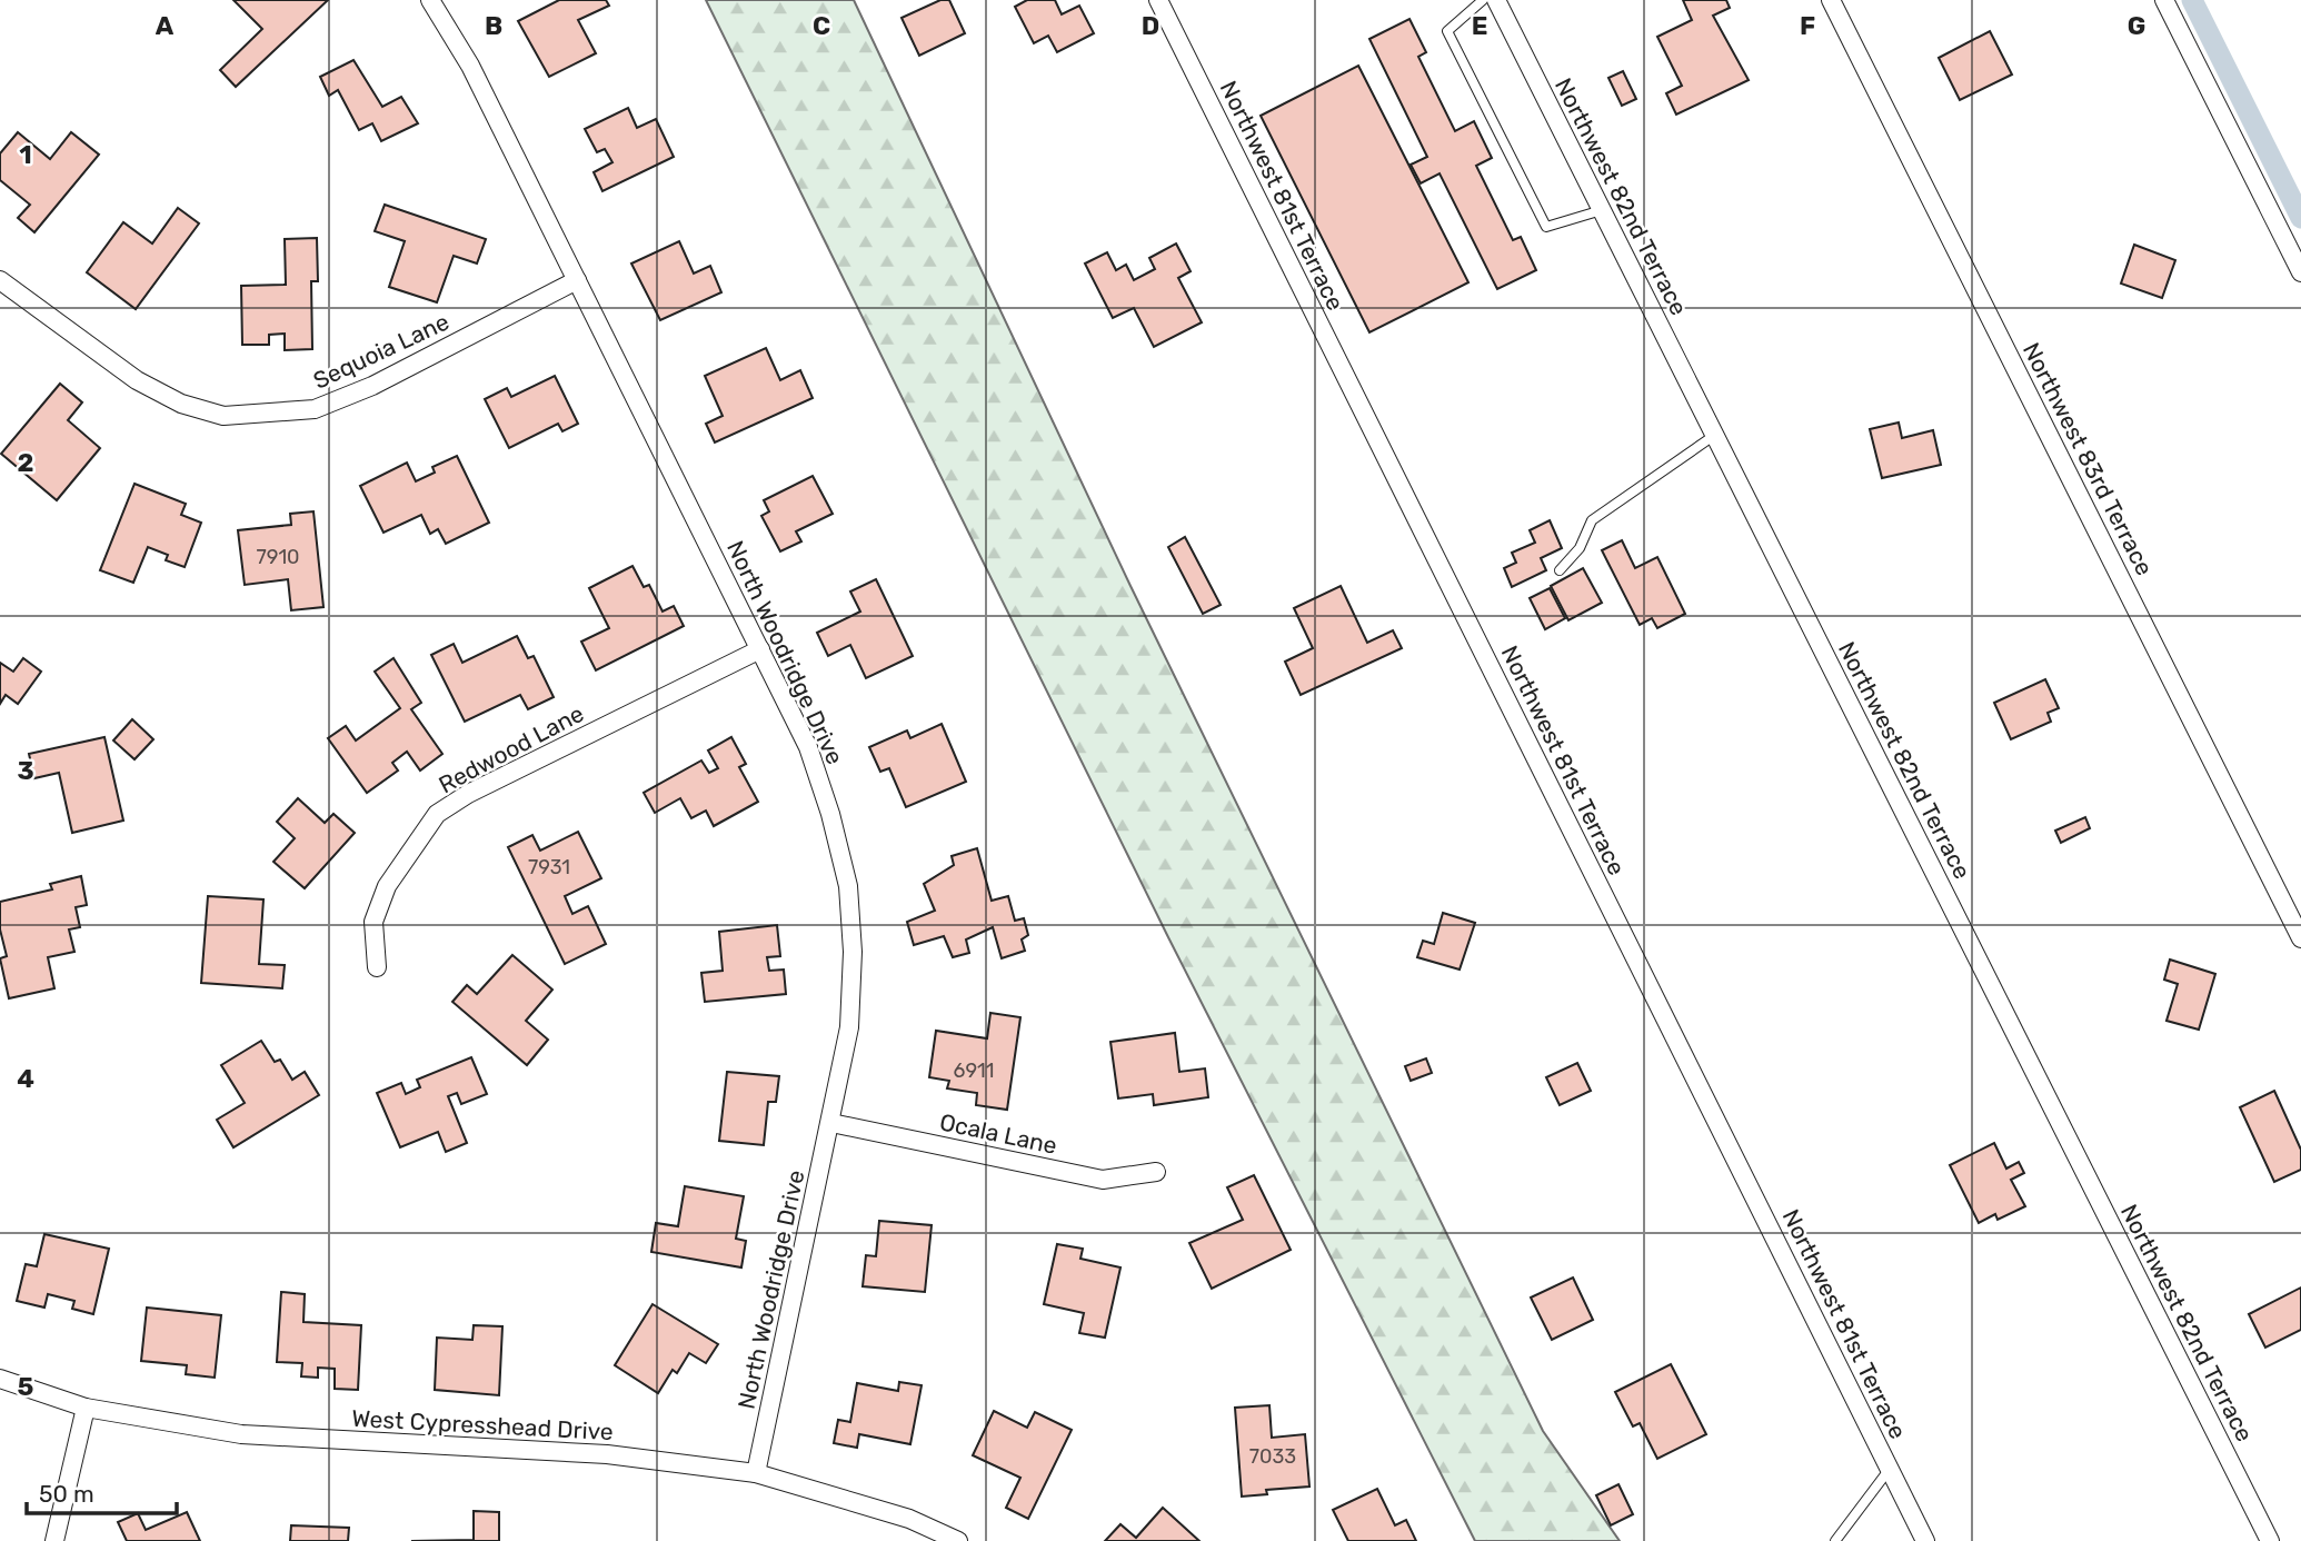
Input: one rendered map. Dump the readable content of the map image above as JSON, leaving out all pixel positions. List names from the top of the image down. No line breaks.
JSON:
{"streets":{"street":["Northwest 81st Terrace","Northwest 82nd Terrace","Sequoia Lane","Northwest 83rd Terrace","North Woodridge Drive","Redwood Lane","Ocala Lane","West Cypresshead Drive"]},"crossings":[["Sequoia Lane","North Woodridge Drive"],["North Woodridge Drive","Redwood Lane"],["North Woodridge Drive","Ocala Lane"],["North Woodridge Drive","West Cypresshead Drive"]],"house_numbers":["7910","7931","6911","7033"],"scale_bar":"50 m","grid":{"columns":["A","B","C","D","E","F","G"],"rows":["1","2","3","4","5"]}}
